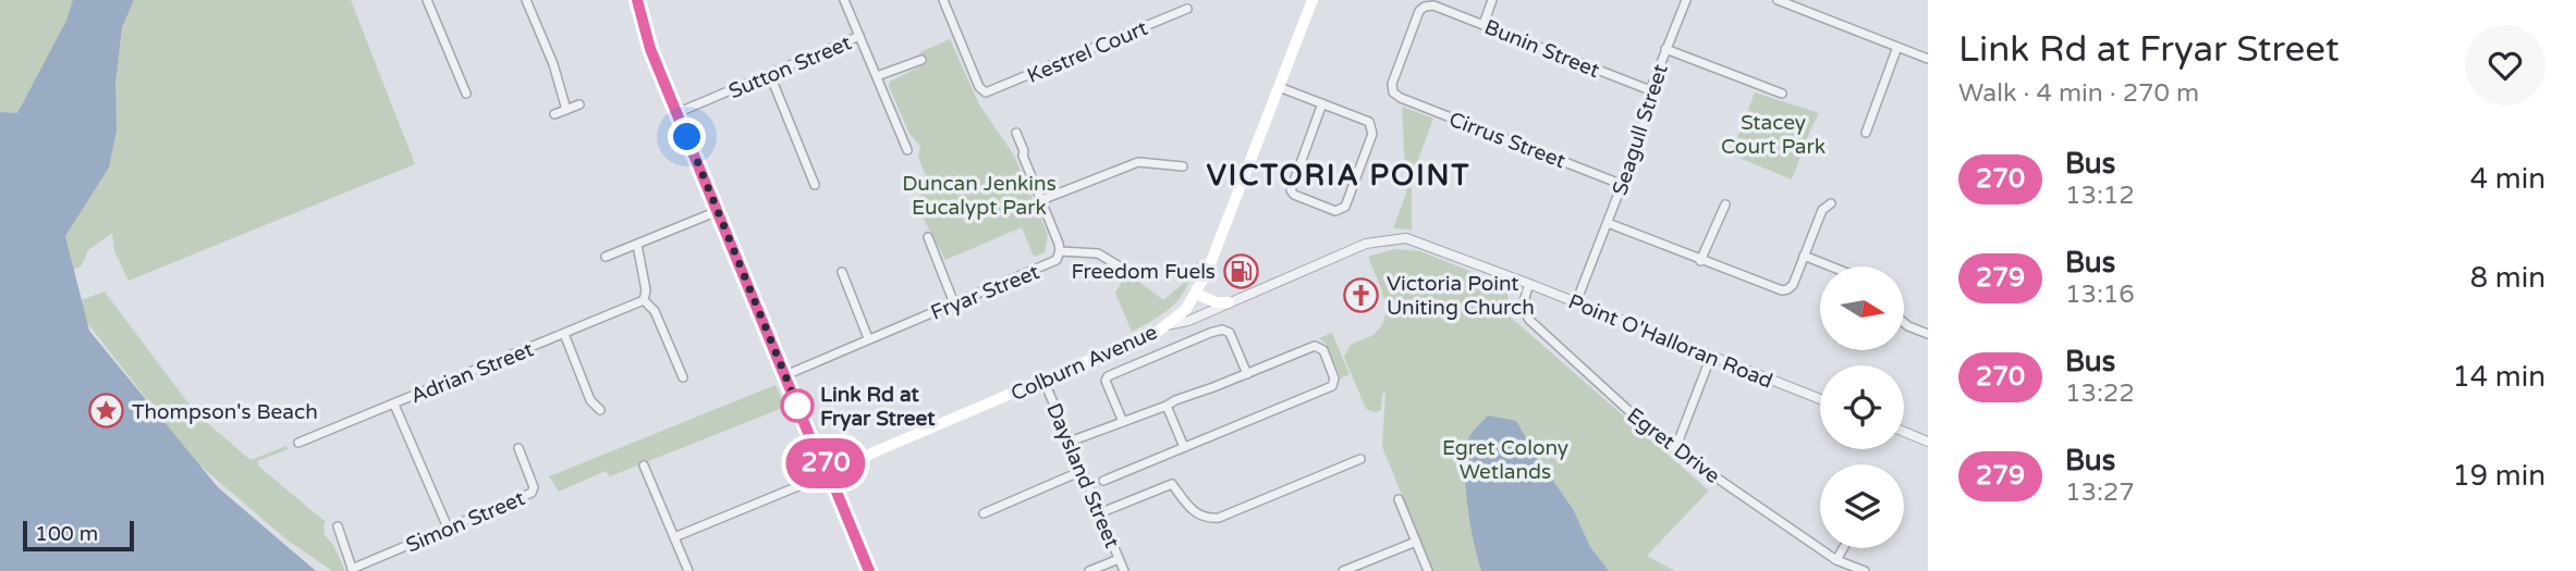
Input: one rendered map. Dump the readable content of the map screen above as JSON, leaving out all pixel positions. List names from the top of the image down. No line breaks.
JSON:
{"streets":{"main road":["Colburn Avenue"],"street":["Bunin Street","Kestrel Court","Sutton Street","Seagull Street","Cirrus Street","Fryar Street","Point O'Halloran Road","Adrian Street","Egret Drive","Daysland Street","Simon Street"]},"crossings":[["Bunin Street","Seagull Street"],["Bunin Street","Cirrus Street"],["Seagull Street","Cirrus Street"],["Seagull Street","Point O'Halloran Road"],["Point O'Halloran Road","Colburn Avenue"],["Point O'Halloran Road","Egret Drive"],["Colburn Avenue","Daysland Street"]],"districts":["VICTORIA POINT"],"parks":["Stacey Court Park","Duncan Jenkins Eucalypt Park","Egret Colony Wetlands"],"places":{"fuel station":["Freedom Fuels"],"church":["Victoria Point Uniting Church"],"other":["Link Rd at Fryar Street"],"place":["Thompson's Beach"]},"lines":["bus line 270"],"scale_bar":"100 m","north":"right","page":{"on_map":"270","heading":["Link Rd at Fryar Street","Walk · 4 min · 270 m"],"list":[{"mark":"270","name":"Bus","note":"13:12","value":"4 min"},{"mark":"279","name":"Bus","note":"13:16","value":"8 min"},{"mark":"270","name":"Bus","note":"13:22","value":"14 min"},{"mark":"279","name":"Bus","note":"13:27","value":"19 min"}],"scale":"100 m"}}
